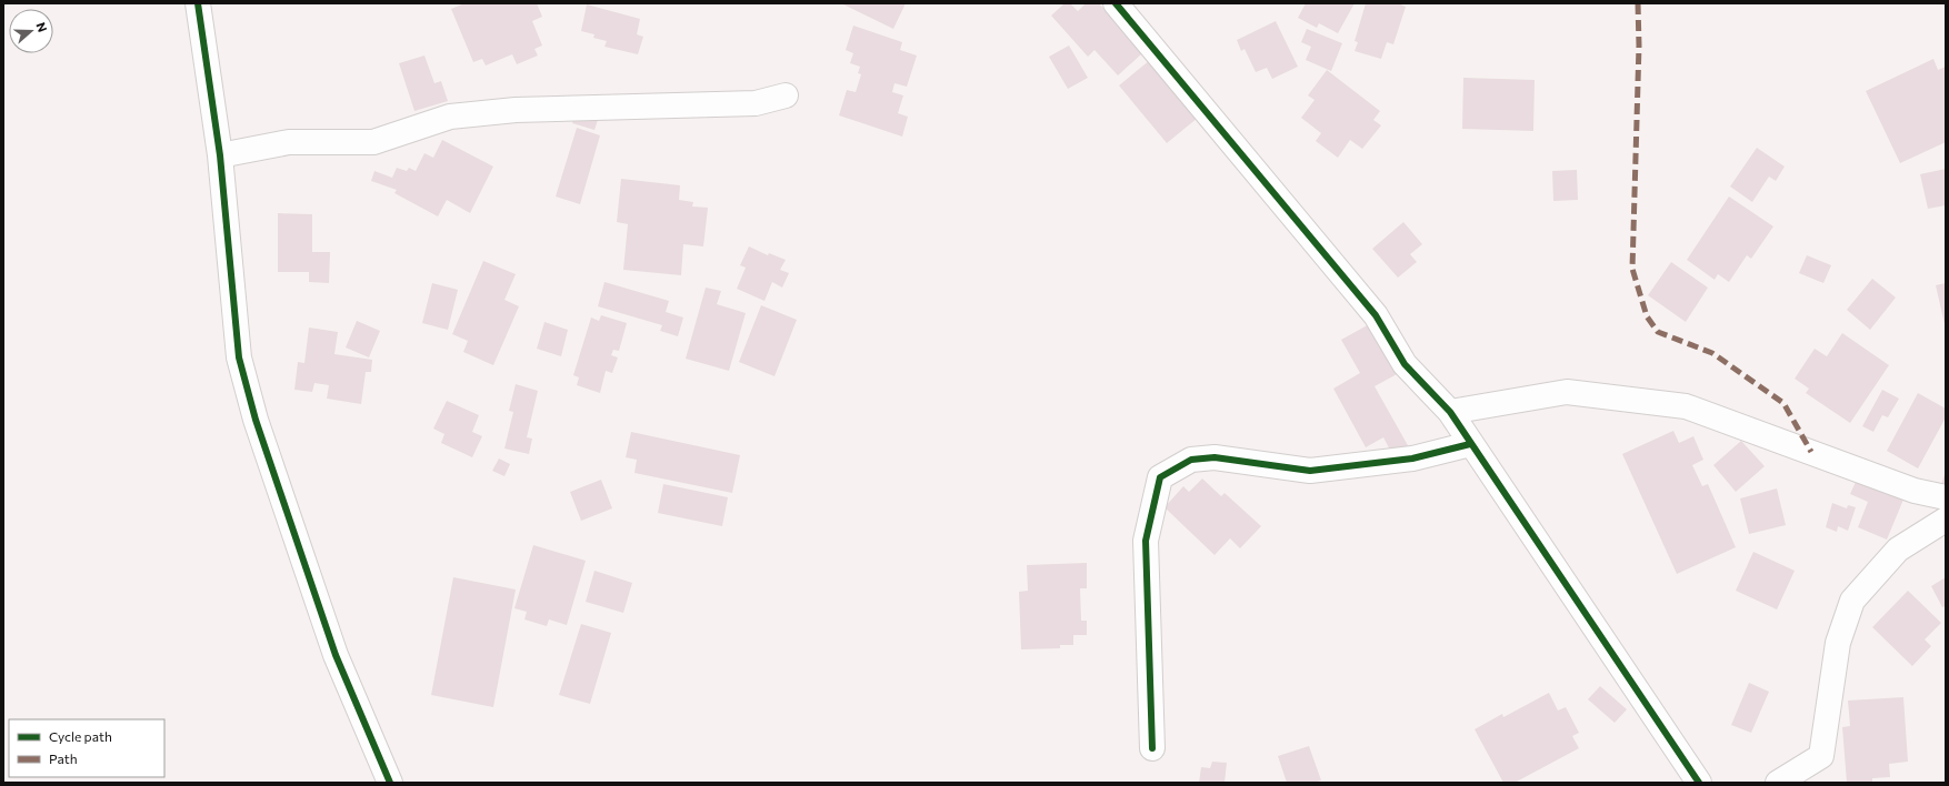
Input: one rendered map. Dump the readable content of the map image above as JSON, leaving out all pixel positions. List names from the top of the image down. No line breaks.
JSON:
{"legend":["Cycle path","Path"],"north":"right"}
